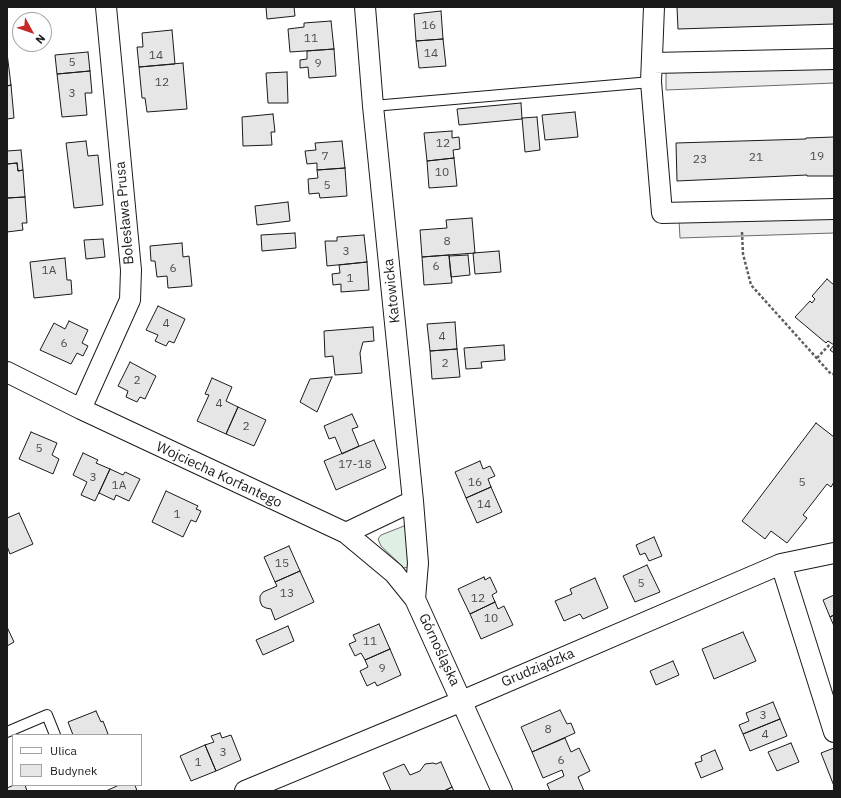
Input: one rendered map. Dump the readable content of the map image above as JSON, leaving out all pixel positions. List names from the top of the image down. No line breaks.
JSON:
{"streets":{"street":["Bolesława Prusa","Katowicka","Wojciecha Korfantego","Górnośląska","Grudziądzka"]},"crossings":[["Bolesława Prusa","Wojciecha Korfantego"],["Katowicka","Górnośląska"],["Wojciecha Korfantego","Górnośląska"],["Górnośląska","Grudziądzka"]],"house_numbers":["16","11","14","14","5","9","12","3","12","7","19","21","23","10","5","8","3","6","6","1A","1","4","4","6","2","2","4","2","5","17-18","3","16","5","1A","14","1","15","5","13","12","10","11","9","3","8","4","3","6","1"],"legend":["Ulica","Budynek"],"north":"bottom right"}
